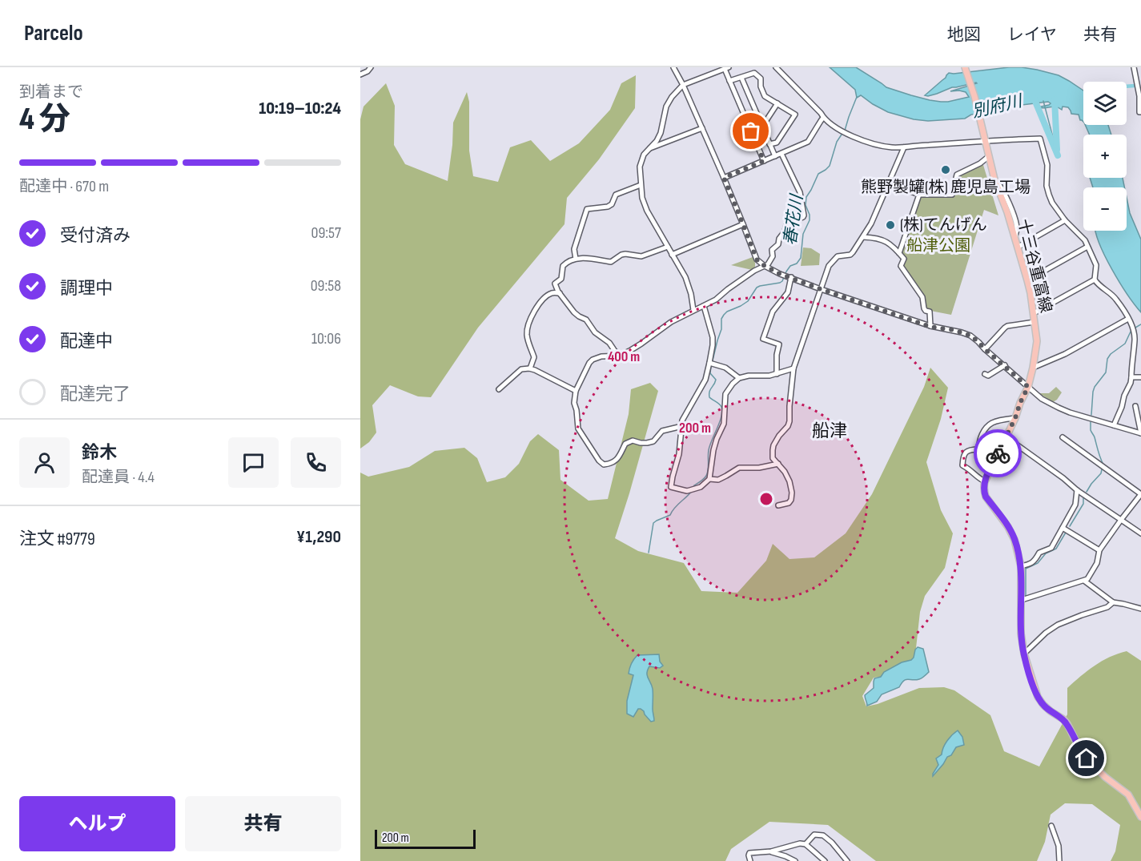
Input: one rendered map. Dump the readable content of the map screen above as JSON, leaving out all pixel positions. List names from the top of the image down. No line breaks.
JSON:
{"streets":{"main road":["十三谷重富線"]},"districts":["船津"],"water":["別府川","春花川"],"parks":["船津公園"],"places":["熊野製罐(株) 鹿児島工場","(株)てんげん"],"scale_bar":"200 m","page":{"header":"Parcelo","nav":["地図","レイヤ","共有"],"heading":["4 分","到着まで","10:19–10:24"],"panel":["鈴木","配達員 · 4.4","注文 #9779","¥1,290"],"map_buttons":["+","−"],"bar":"配達中 · 670 m","list":[["受付済み","09:57"],["調理中","09:58"],["配達中","10:06"],"配達完了"],"buttons":["ヘルプ","共有"],"scale":"200 m"},"rings":["400 m","200 m"]}
